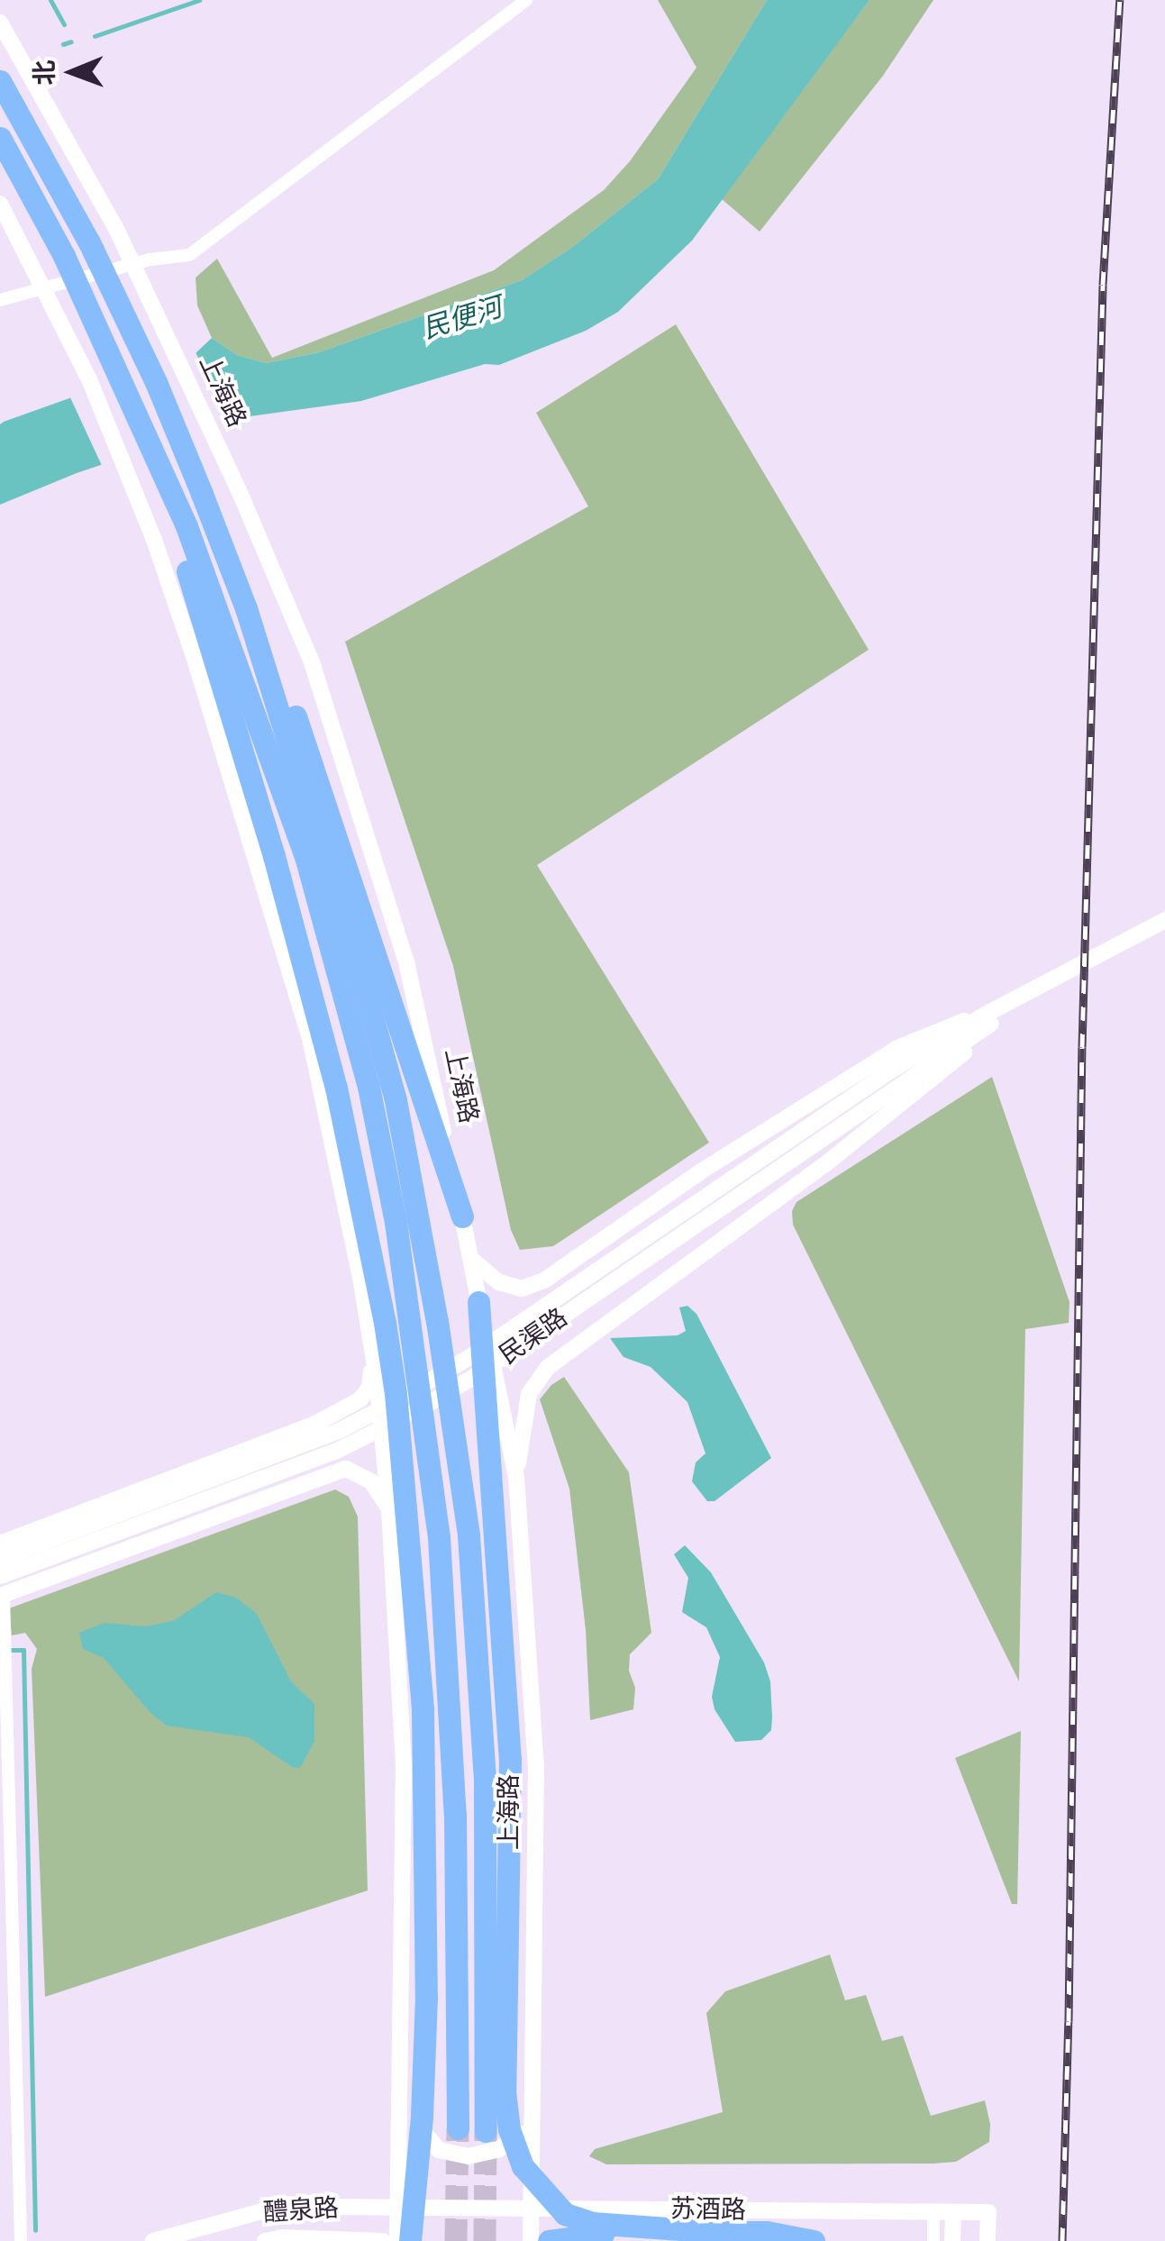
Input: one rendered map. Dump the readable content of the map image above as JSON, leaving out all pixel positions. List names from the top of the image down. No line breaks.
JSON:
{"streets":{"highway":["上海路"],"main road":["民渠路","苏酒路","醴泉路"]},"crossings":[["上海路","苏酒路"],["苏酒路","醴泉路"]],"water":["民便河"],"north":"left"}
